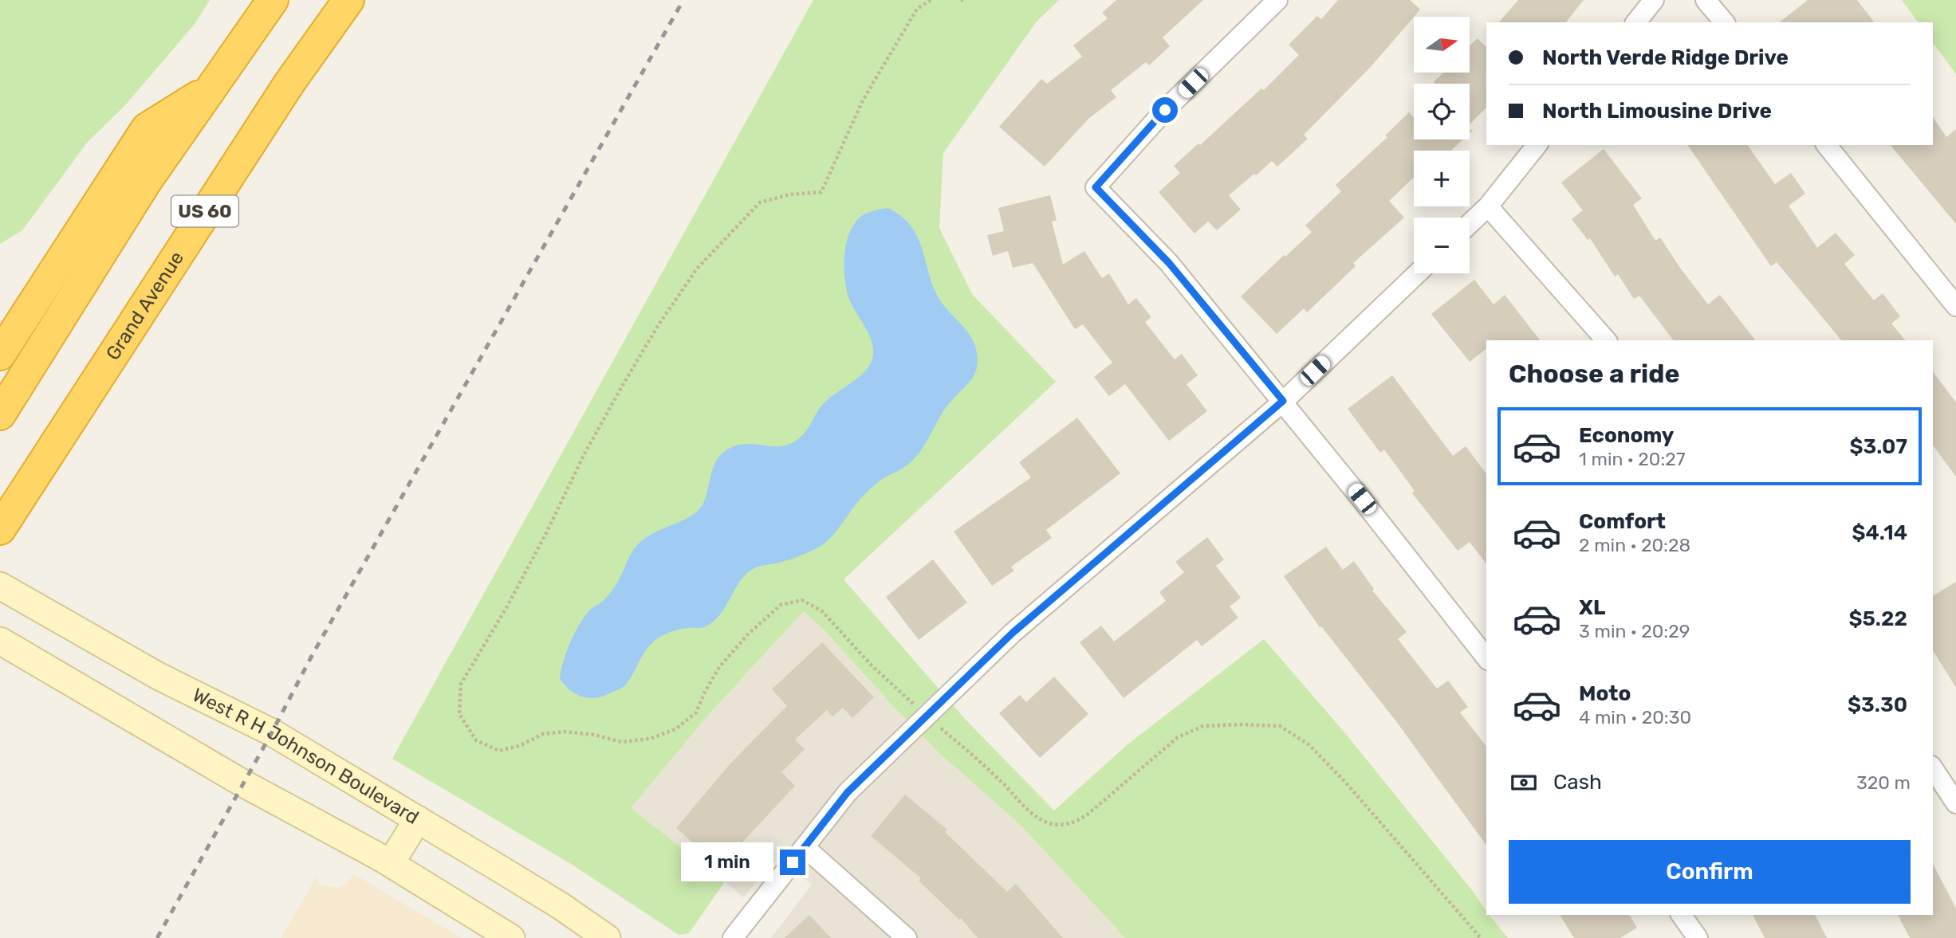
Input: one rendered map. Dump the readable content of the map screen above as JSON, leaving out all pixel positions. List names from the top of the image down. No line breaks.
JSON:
{"streets":{"highway":["US 60","Grand Avenue"],"main road":["West R H Johnson Boulevard"]},"north":"right","page":{"map_buttons":["+","−"],"banner":["North Verde Ridge Drive","North Limousine Drive"],"heading":"Choose a ride","list":[{"name":"Economy","note":"1 min · 20:27","value":"$3.07"},{"name":"Comfort","note":"2 min · 20:28","value":"$4.14"},{"name":"XL","note":"3 min · 20:29","value":"$5.22"},{"name":"Moto","note":"4 min · 20:30","value":"$3.30"}],"pay":["Cash","320 m"],"buttons":"Confirm","bubble":"1 min"}}
